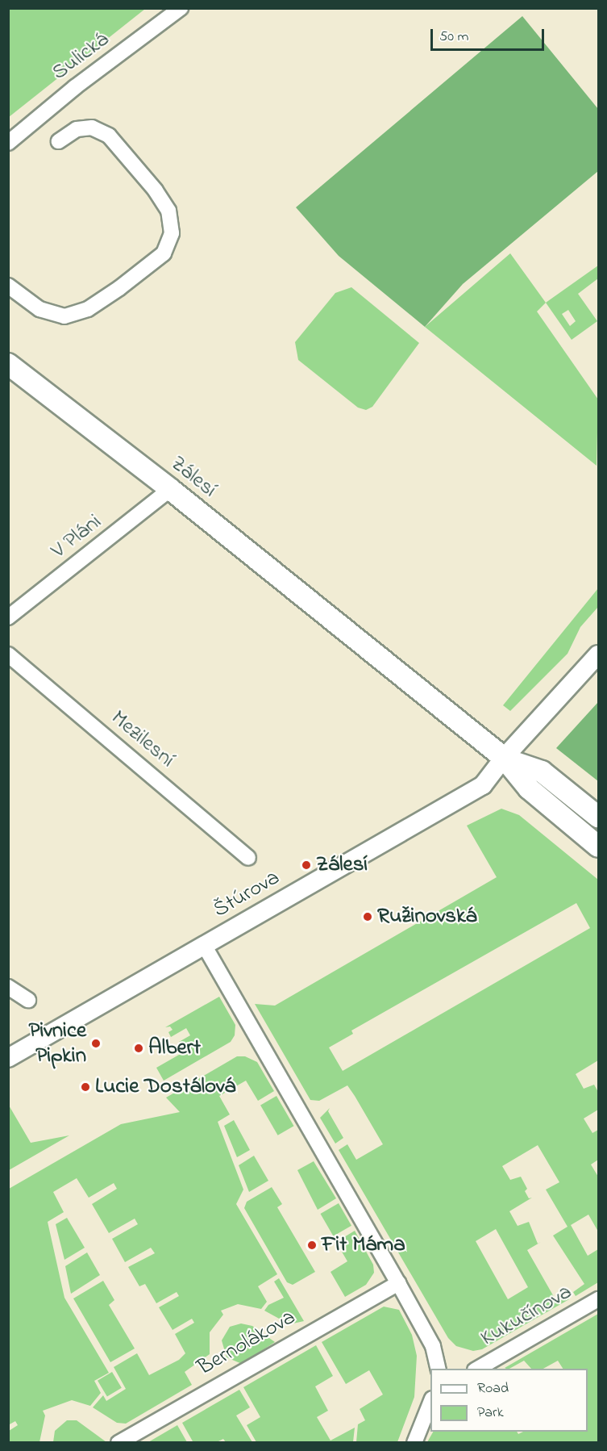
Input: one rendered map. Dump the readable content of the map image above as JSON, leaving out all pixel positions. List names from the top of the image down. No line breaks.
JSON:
{"streets":{"main road":["Zálesí"],"street":["Sulická","V Pláni","Mezilesní","Štúrova","Kukučínova","Bernolákova"]},"crossings":[["Zálesí","V Pláni"],["Zálesí","Štúrova"]],"places":["Zálesí","Ružinovská","Pivnice Pipkin","Albert","Lucie Dostálová","Fit Máma"],"legend":["Road","Park"],"scale_bar":"50 m"}
